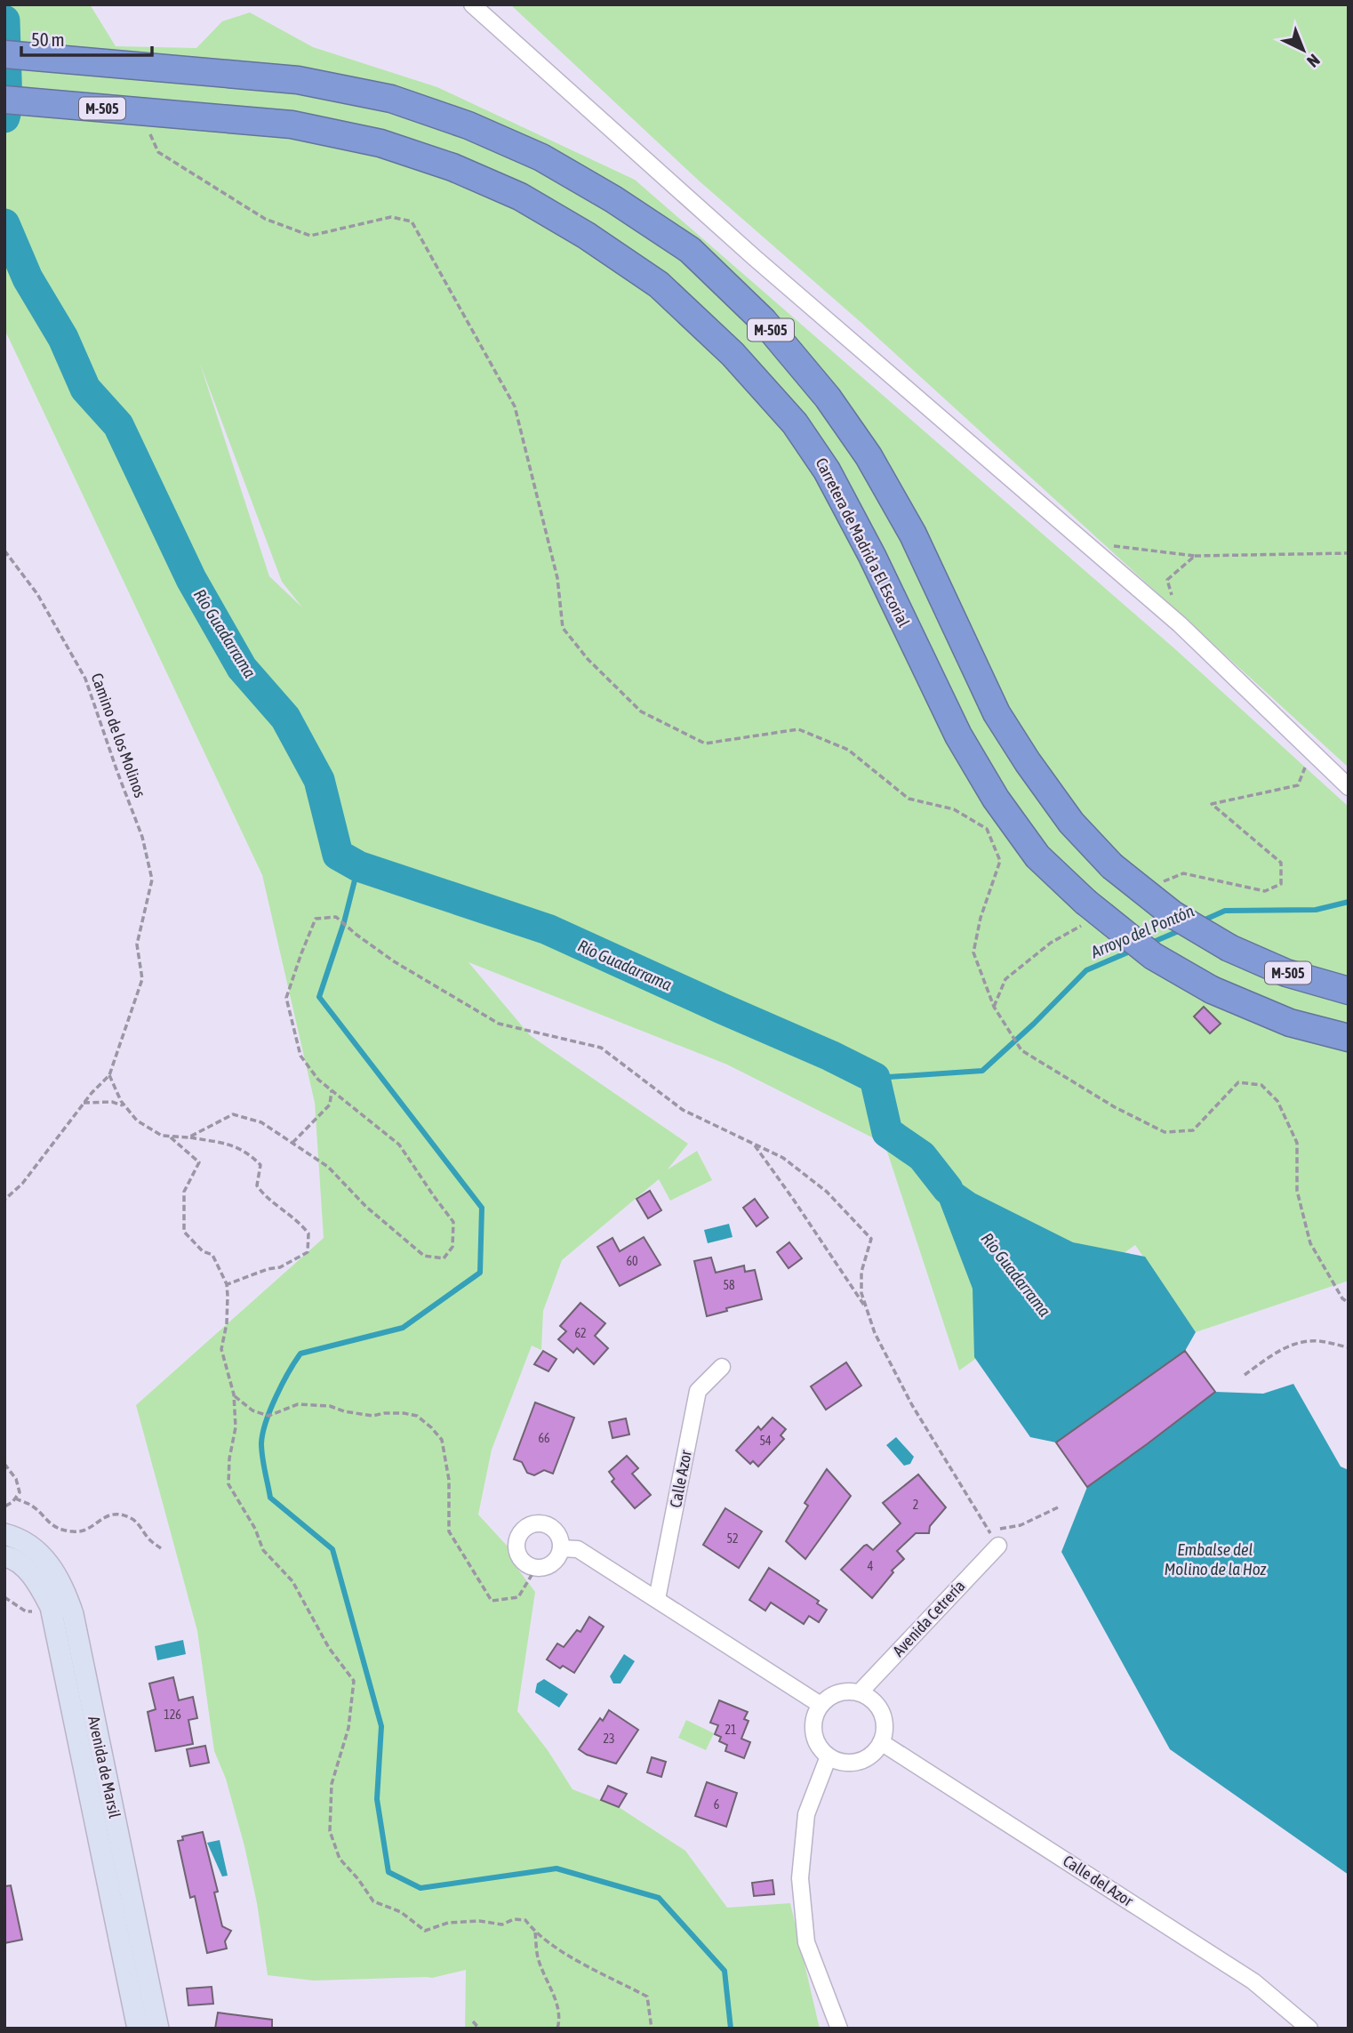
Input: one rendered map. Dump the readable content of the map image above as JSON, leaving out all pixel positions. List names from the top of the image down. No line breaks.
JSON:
{"streets":{"highway":["M-505","Carretera de Madrid a El Escorial"],"street":["Calle Azor","Avenida Cetrería","Avenida de Marsil","Calle del Azor"],"path":["Camino de los Molinos"]},"crossings":[["M-505","Carretera de Madrid a El Escorial"],["Avenida Cetrería","Calle del Azor"]],"water":["Río Guadarrama","Arroyo del Pontón","Embalse del Molino de la Hoz"],"house_numbers":["60","58","62","66","54","2","52","4","126","21","23","6"],"scale_bar":"50 m","north":"bottom right"}
